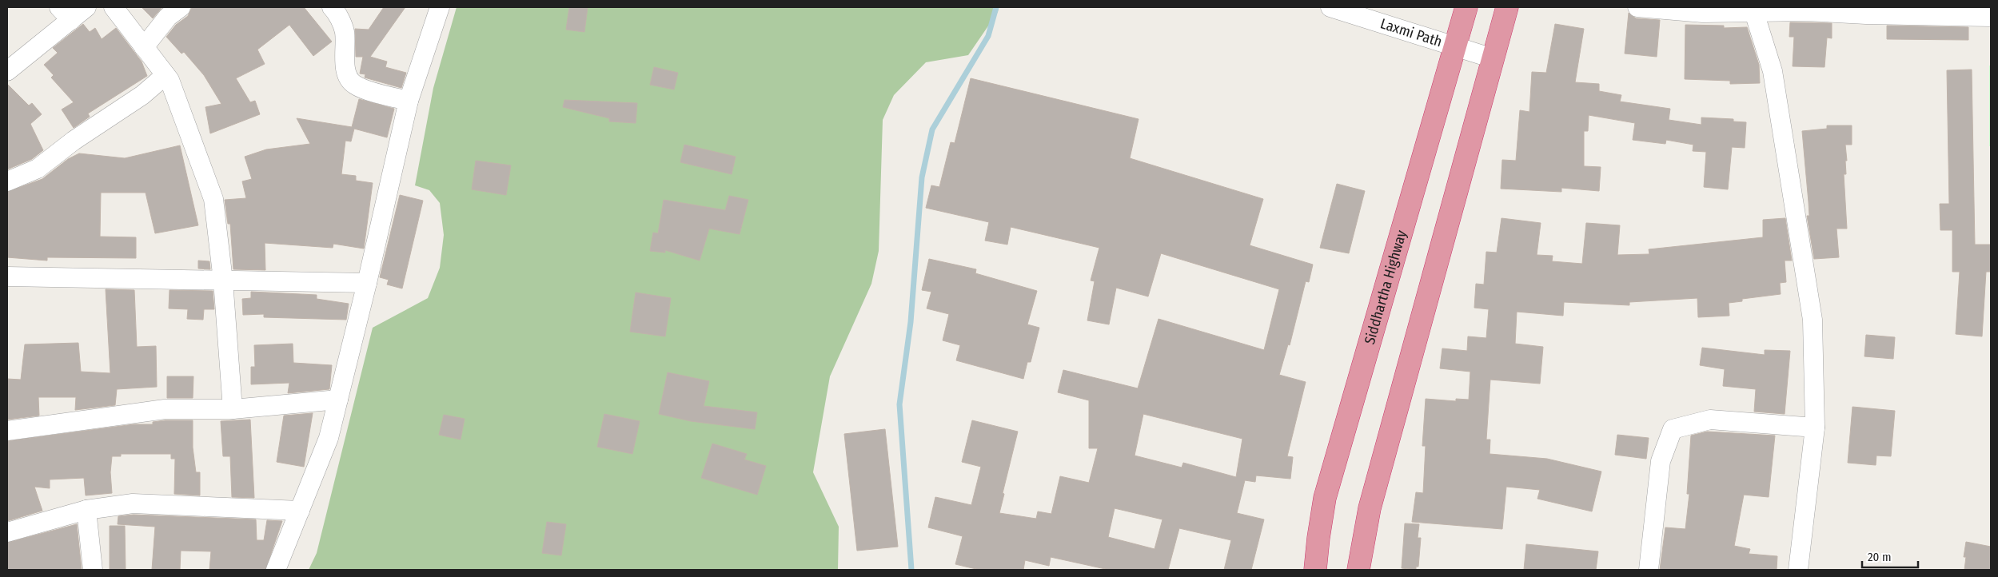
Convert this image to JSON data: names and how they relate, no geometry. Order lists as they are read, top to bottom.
{
  "streets": {
    "highway": ["Siddhartha Highway"],
    "street": ["Laxmi Path"]
  },
  "crossings": [
    ["Laxmi Path", "Siddhartha Highway"]
  ],
  "scale_bar": "20 m"
}
